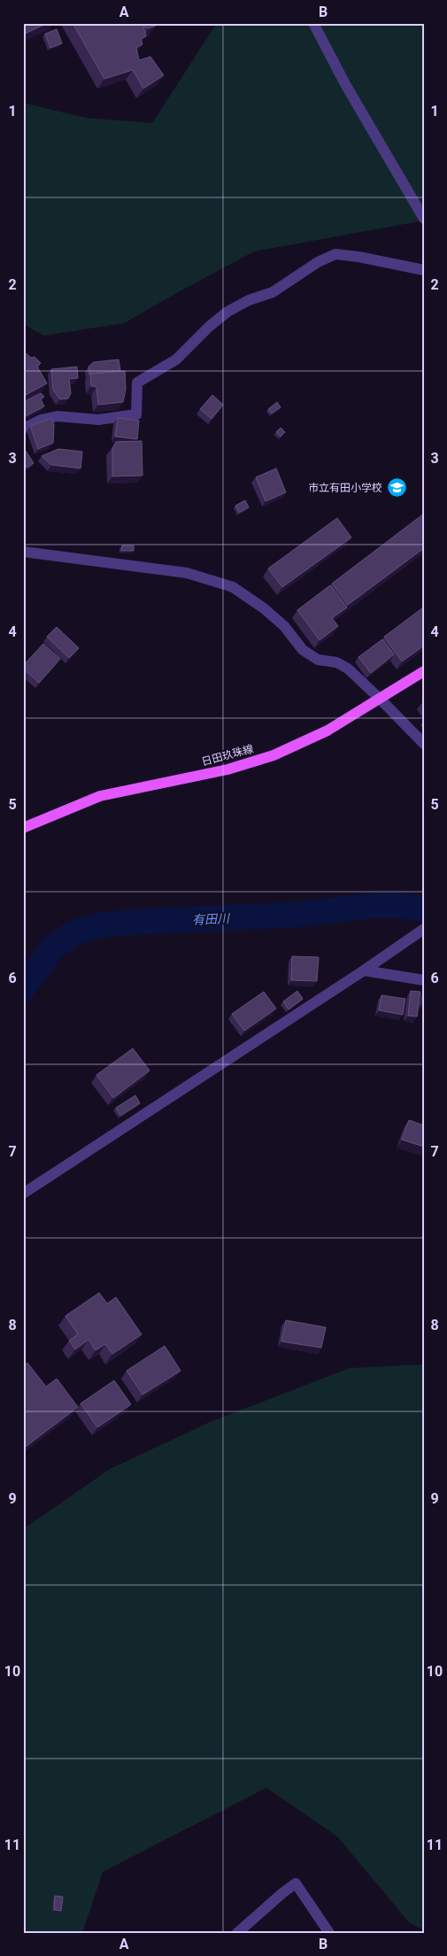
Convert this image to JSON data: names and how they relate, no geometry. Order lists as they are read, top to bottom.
{
  "streets": {
    "main road": ["日田玖珠線"]
  },
  "water": ["有田川"],
  "places": {
    "school or university": ["市立有田小学校"]
  },
  "grid": {
    "columns": ["A", "B"],
    "rows": [
      "1",
      "2",
      "3",
      "4",
      "5",
      "6",
      "7",
      "8",
      "9",
      "10",
      "11"
    ]
  }
}
